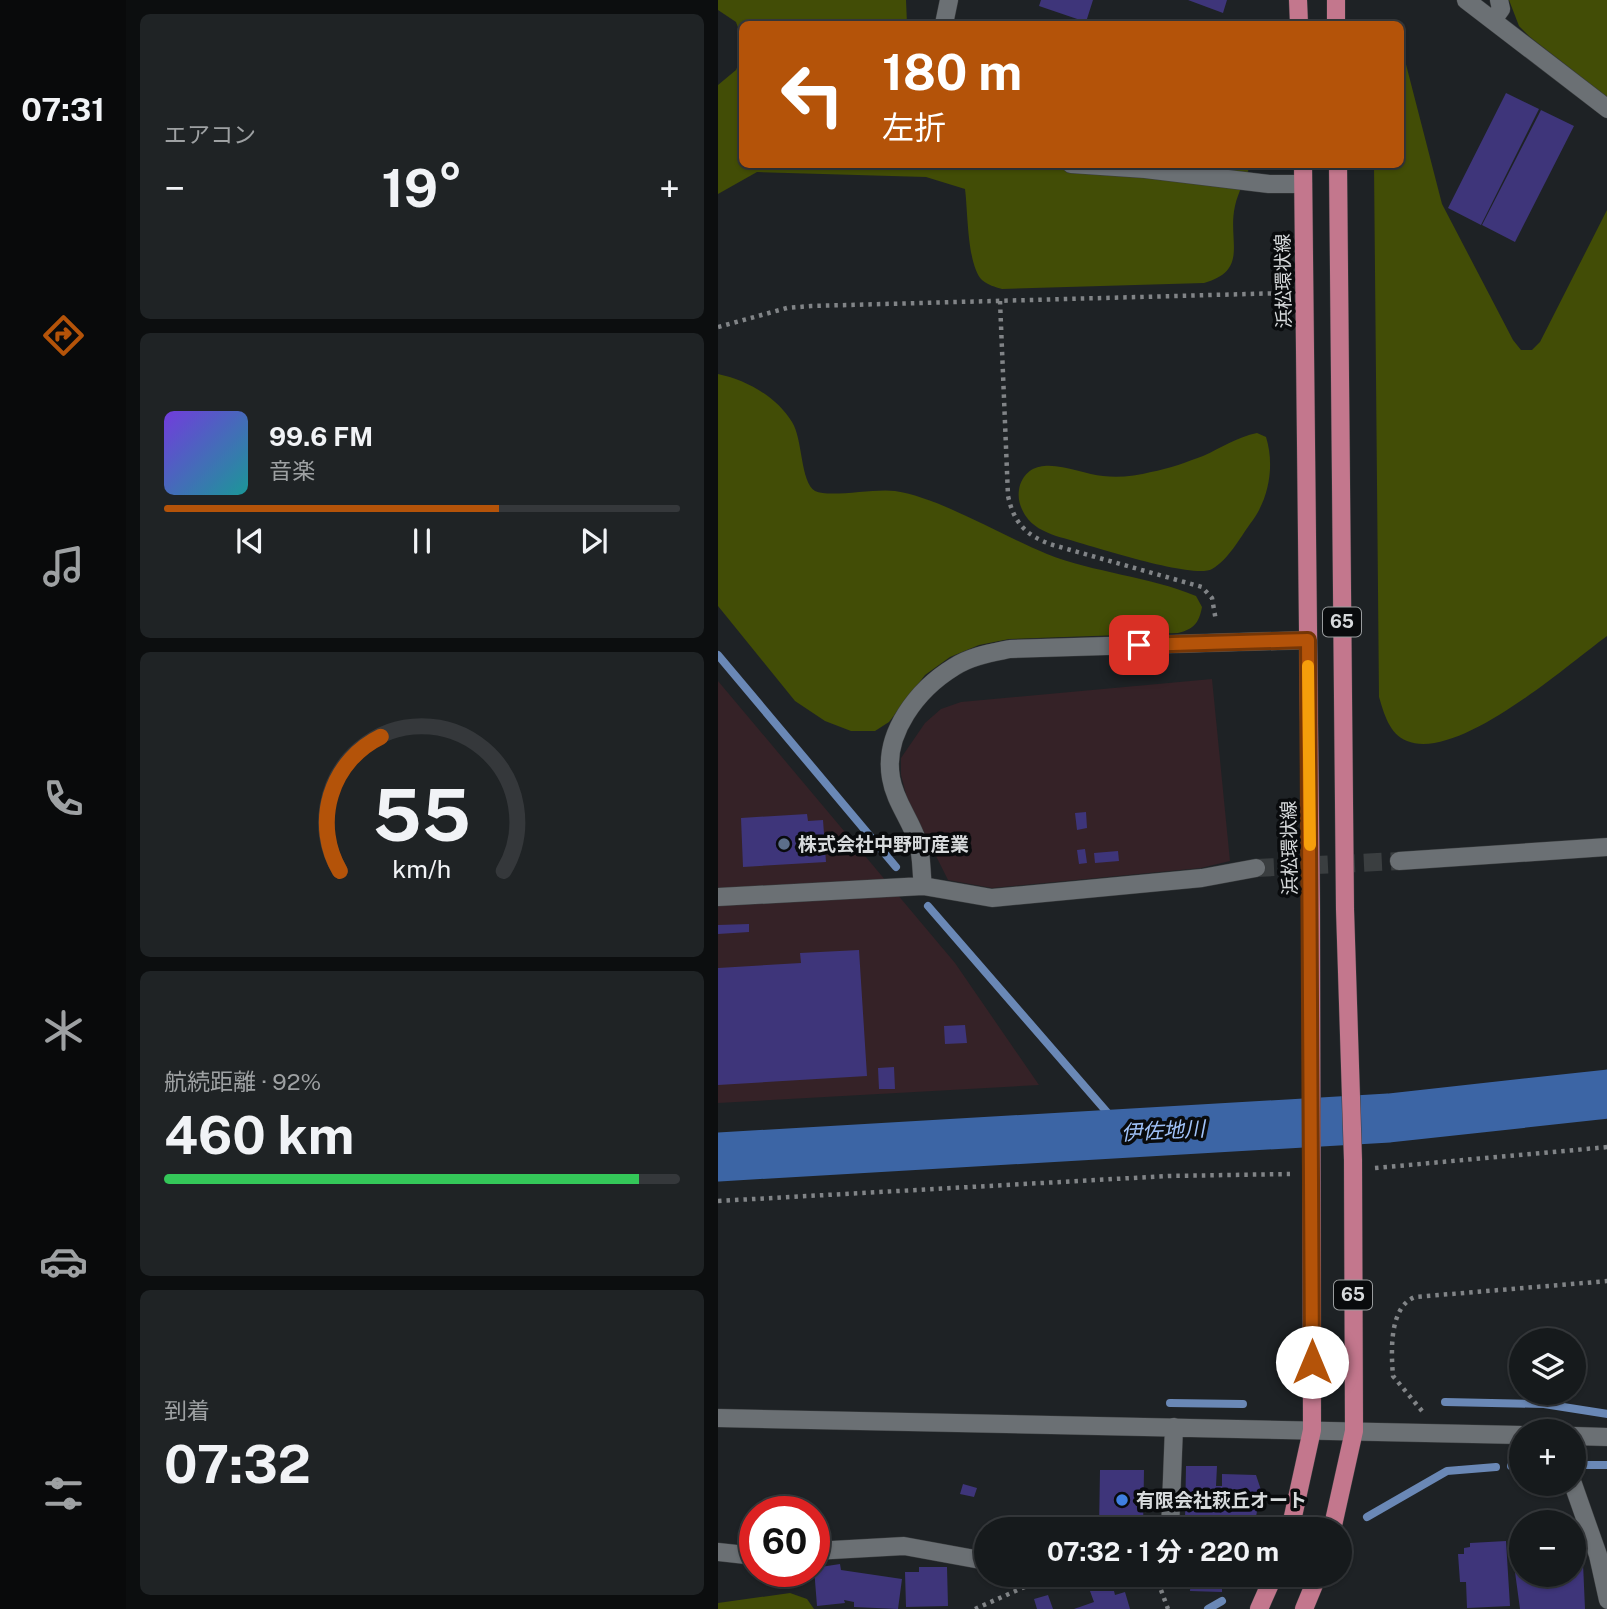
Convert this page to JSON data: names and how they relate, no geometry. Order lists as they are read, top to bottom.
{
  "streets": {
    "main road": ["浜松環状線", "65"]
  },
  "water": ["伊佐地川"],
  "places": ["株式会社中野町産業", "有限会社萩丘オート"],
  "page": {
    "tabs": "07:31",
    "tile": [
      "エアコン",
      ["航続距離 · 92%", "460 km"],
      ["到着", "07:32"]
    ],
    "turn": ["180 m", "左折"],
    "heat": ["−", "19°", "+"],
    "song": ["99.6 FM", "音楽"],
    "map_buttons": ["+", "−"],
    "limit": "60",
    "trip": "07:32 · 1 分 · 220 m",
    "gauge": ["55", "km/h"]
  }
}
